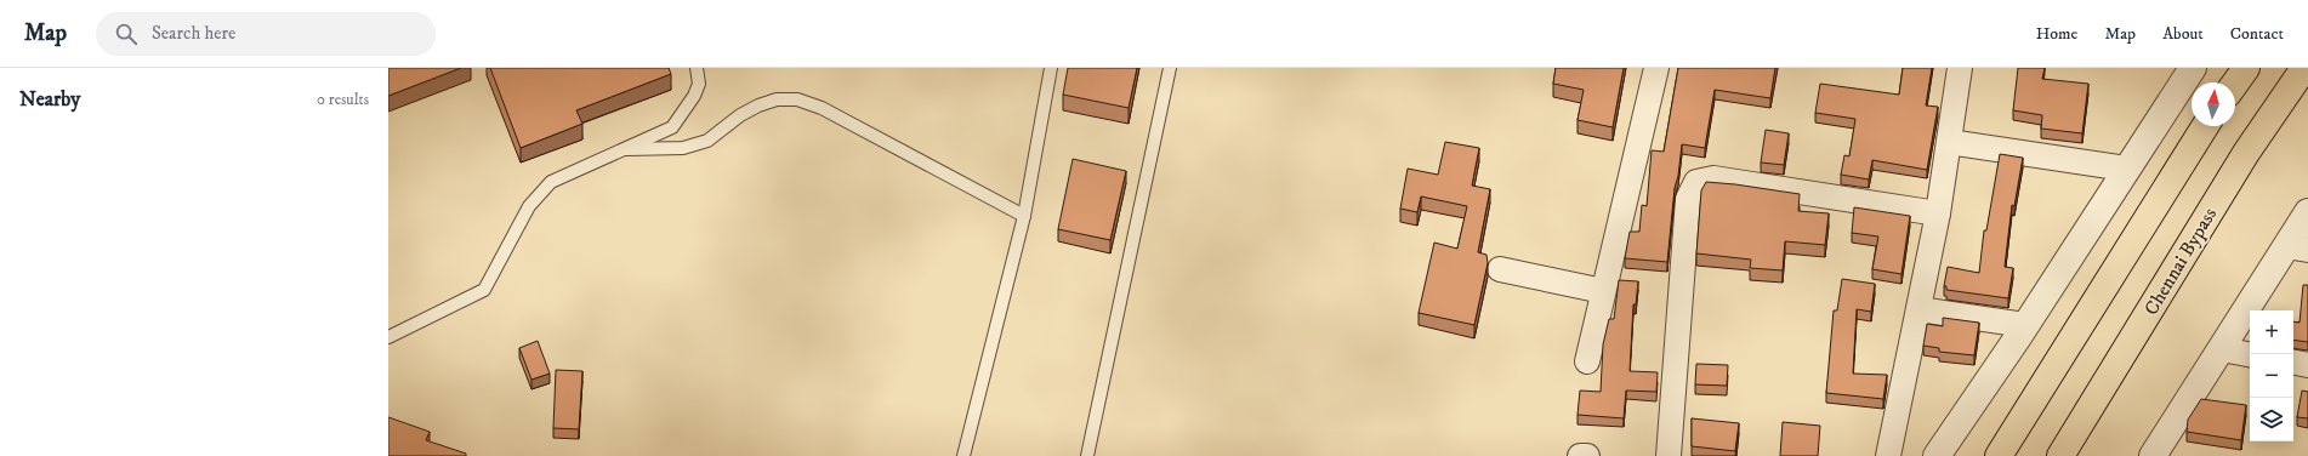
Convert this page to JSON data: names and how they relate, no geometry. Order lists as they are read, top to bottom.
{
  "streets": {
    "highway": ["Chennai Bypass"]
  },
  "north": "top",
  "page": {
    "header": "Map",
    "search": "Search here",
    "nav": [
      "Home",
      "Map",
      "About",
      "Contact"
    ],
    "heading": ["Nearby", "0 results"],
    "map_buttons": ["+", "−"]
  }
}
